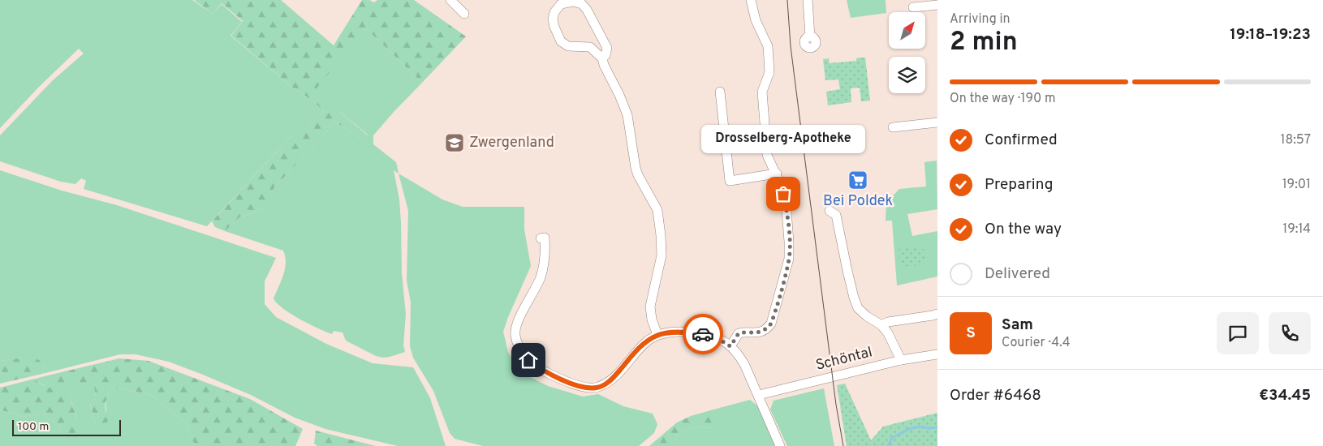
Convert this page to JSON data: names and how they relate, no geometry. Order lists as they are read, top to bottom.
{
  "streets": {
    "street": ["Schöntal"]
  },
  "places": {
    "school or university": ["Zwergenland"],
    "supermarket": ["Bei Poldek"],
    "other": ["Drosselberg-Apotheke"]
  },
  "scale_bar": "100 m",
  "north": "top right",
  "page": {
    "heading": ["2 min", "Arriving in", "19:18–19:23"],
    "panel": [
      "Sam",
      "Courier · 4.4",
      "Order #6468",
      "€34.45"
    ],
    "bar": "On the way · 190 m",
    "list": [
      ["Confirmed", "18:57"],
      ["Preparing", "19:01"],
      ["On the way", "19:14"],
      "Delivered"
    ],
    "bubble": "Drosselberg-Apotheke",
    "round": "S",
    "scale": "100 m"
  }
}
